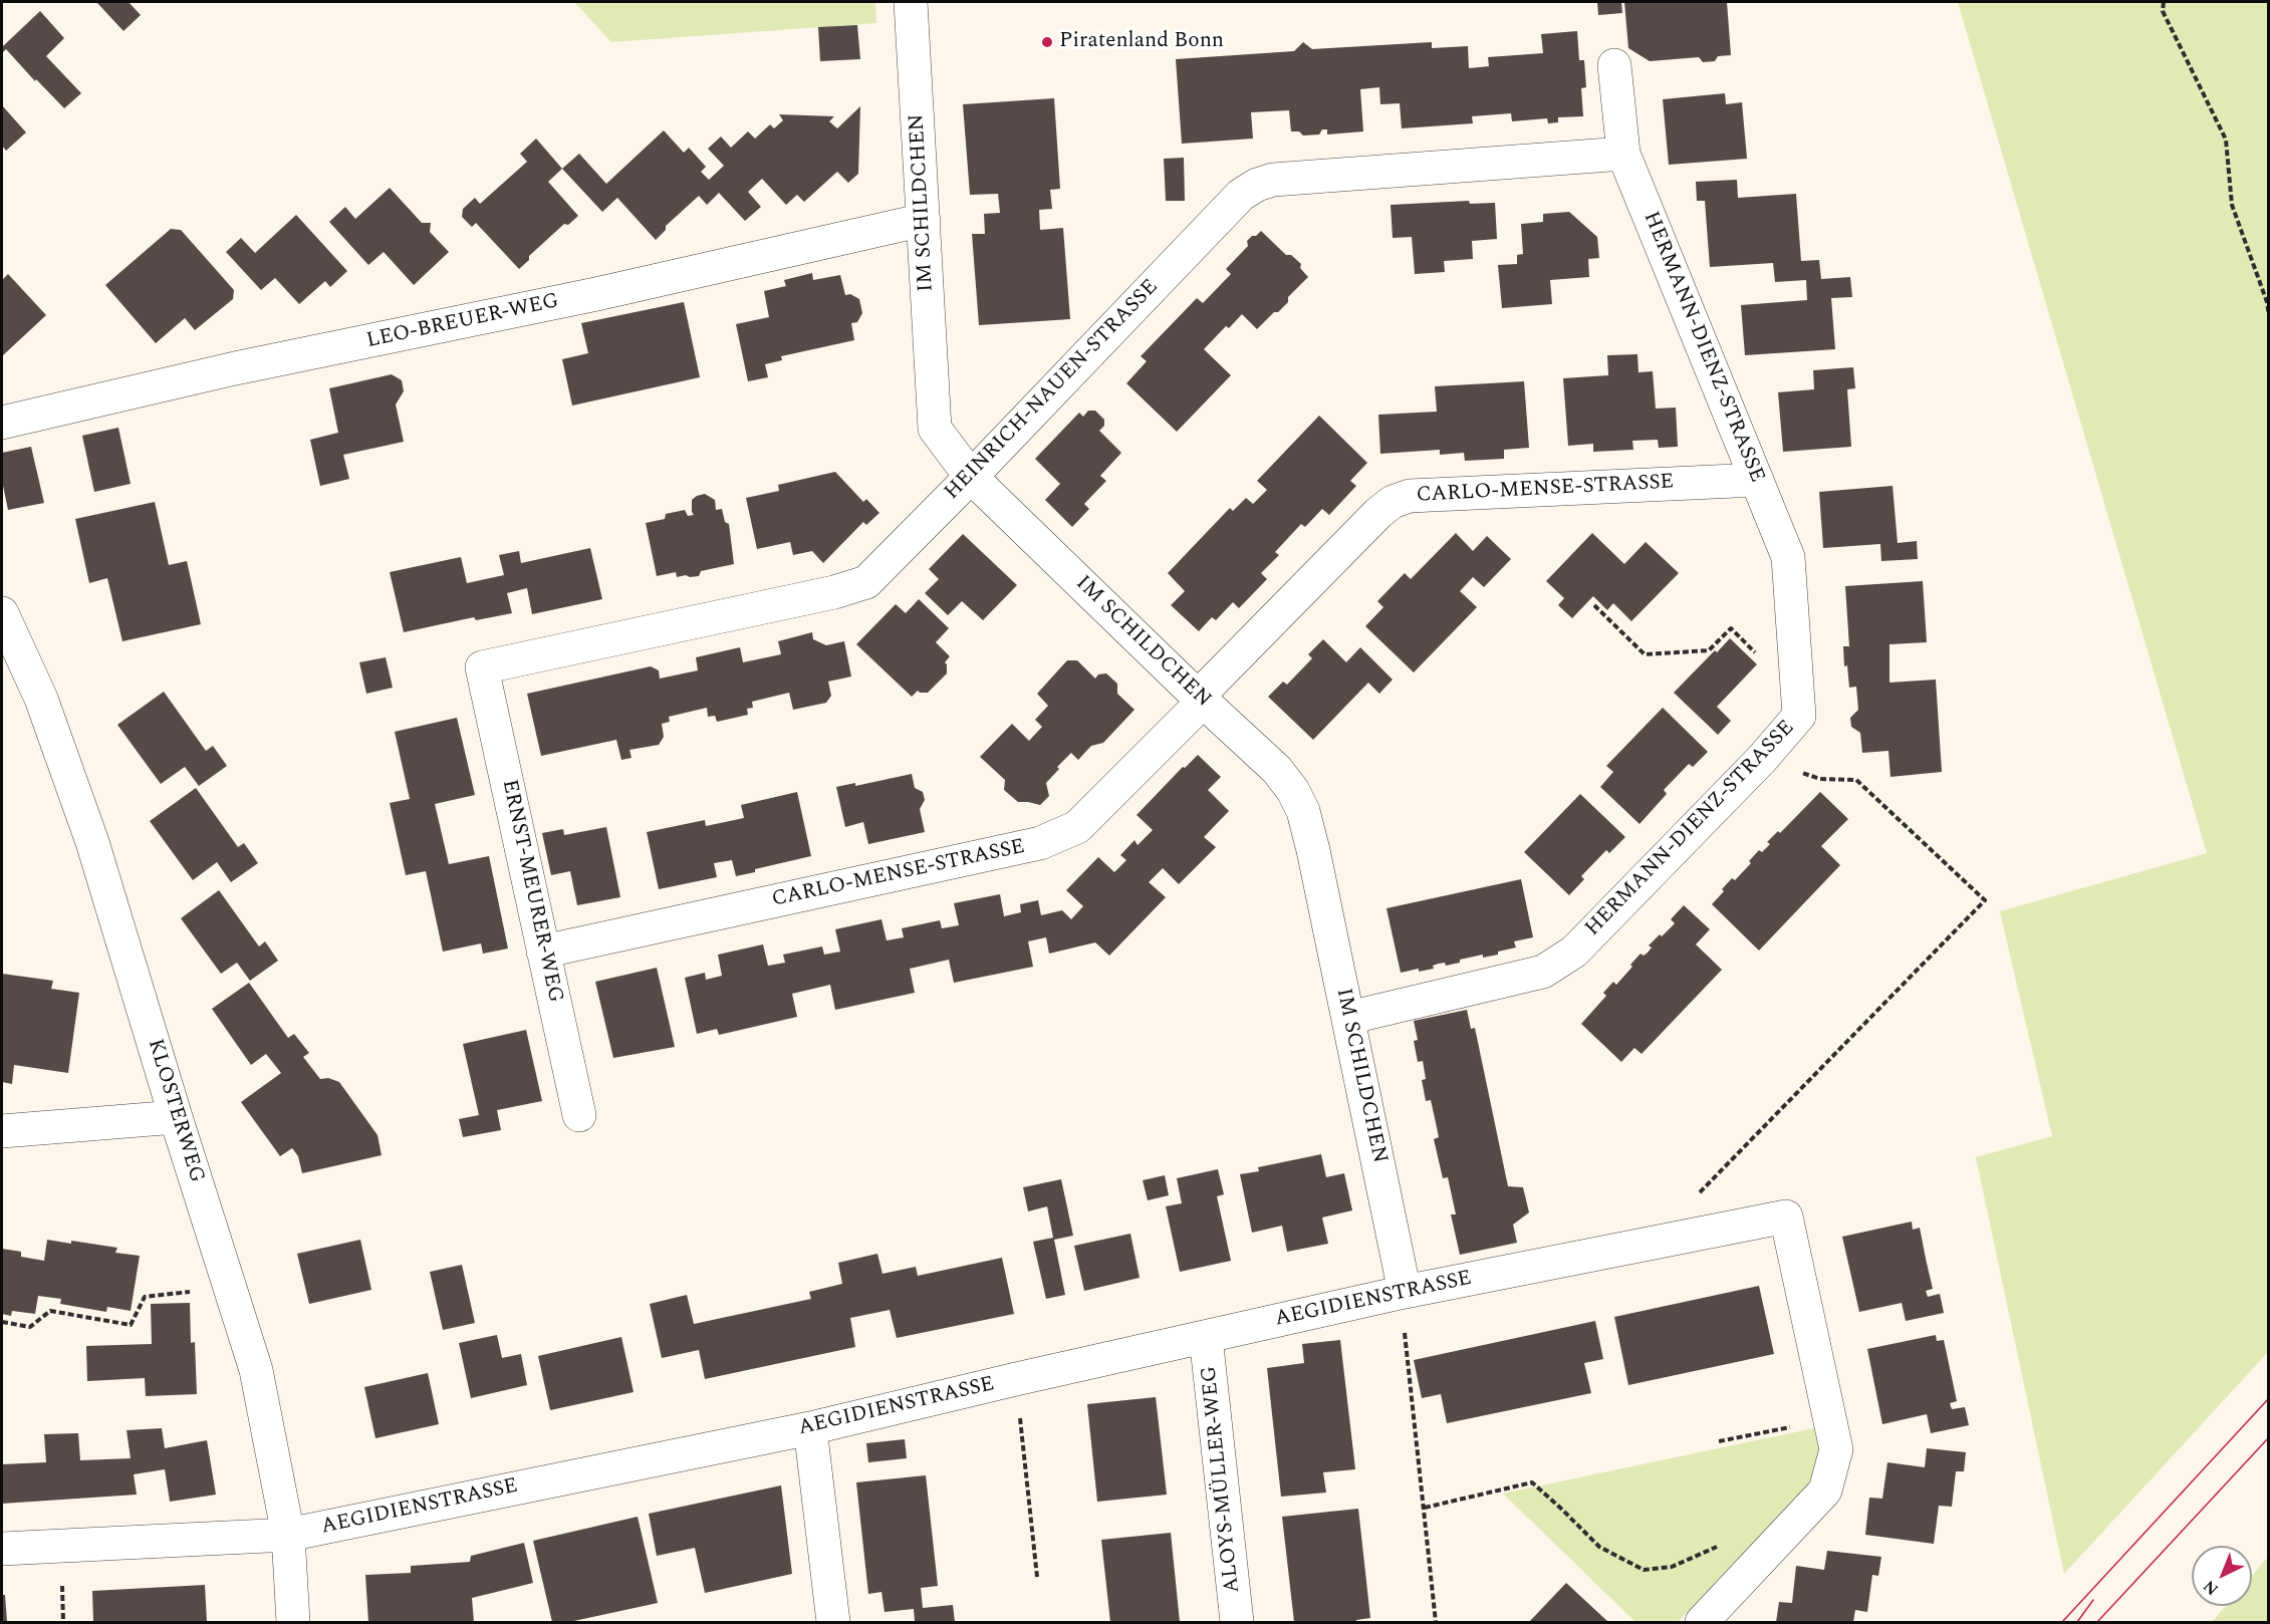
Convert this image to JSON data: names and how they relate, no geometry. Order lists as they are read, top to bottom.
{
  "streets": {
    "street": [
      "IM SCHILDCHEN",
      "LEO-BREUER-WEG",
      "HERMANN-DIENZ-STRASSE",
      "HEINRICH-NAUEN-STRASSE",
      "CARLO-MENSE-STRASSE",
      "ERNST-MEURER-WEG",
      "KLOSTERWEG",
      "AEGIDIENSTRASSE",
      "ALOYS-MÜLLER-WEG"
    ]
  },
  "crossings": [
    ["IM SCHILDCHEN", "LEO-BREUER-WEG"],
    ["IM SCHILDCHEN", "HERMANN-DIENZ-STRASSE"],
    ["IM SCHILDCHEN", "HEINRICH-NAUEN-STRASSE"],
    ["IM SCHILDCHEN", "CARLO-MENSE-STRASSE"],
    ["IM SCHILDCHEN", "AEGIDIENSTRASSE"],
    ["HERMANN-DIENZ-STRASSE", "HEINRICH-NAUEN-STRASSE"],
    ["HERMANN-DIENZ-STRASSE", "CARLO-MENSE-STRASSE"],
    ["HEINRICH-NAUEN-STRASSE", "ERNST-MEURER-WEG"],
    ["CARLO-MENSE-STRASSE", "ERNST-MEURER-WEG"],
    ["KLOSTERWEG", "AEGIDIENSTRASSE"],
    ["AEGIDIENSTRASSE", "ALOYS-MÜLLER-WEG"]
  ],
  "places": ["Piratenland Bonn"],
  "north": "bottom left"
}
